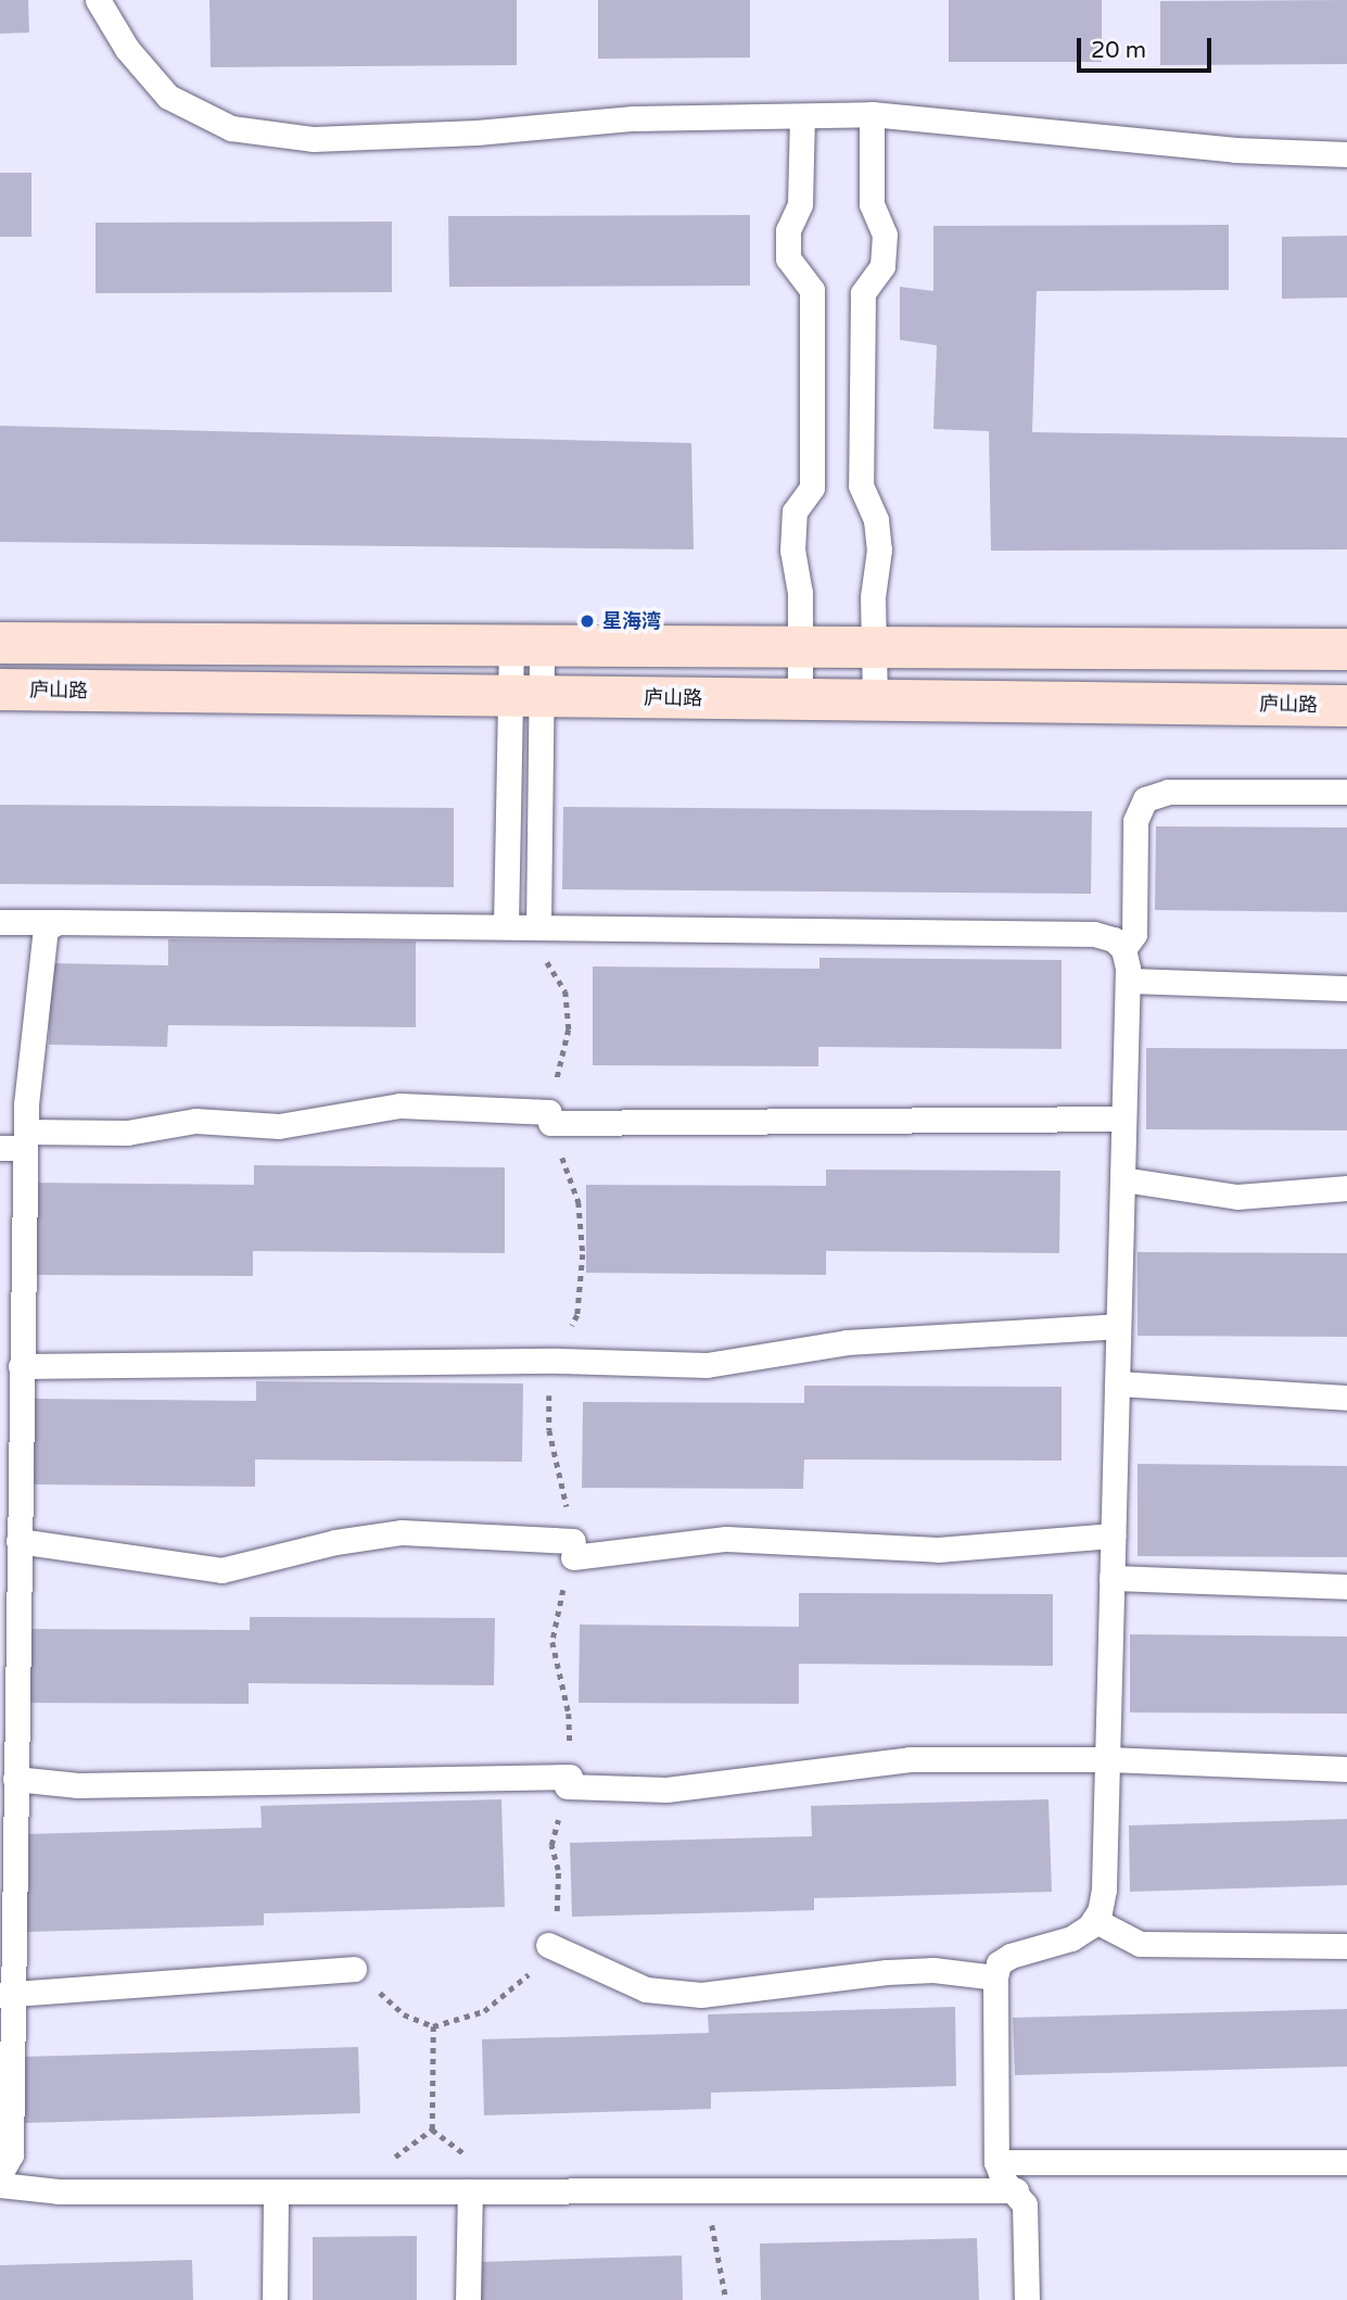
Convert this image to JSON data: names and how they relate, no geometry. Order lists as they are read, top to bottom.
{
  "streets": {
    "street": ["庐山路"]
  },
  "places": ["星海湾"],
  "scale_bar": "20 m"
}
